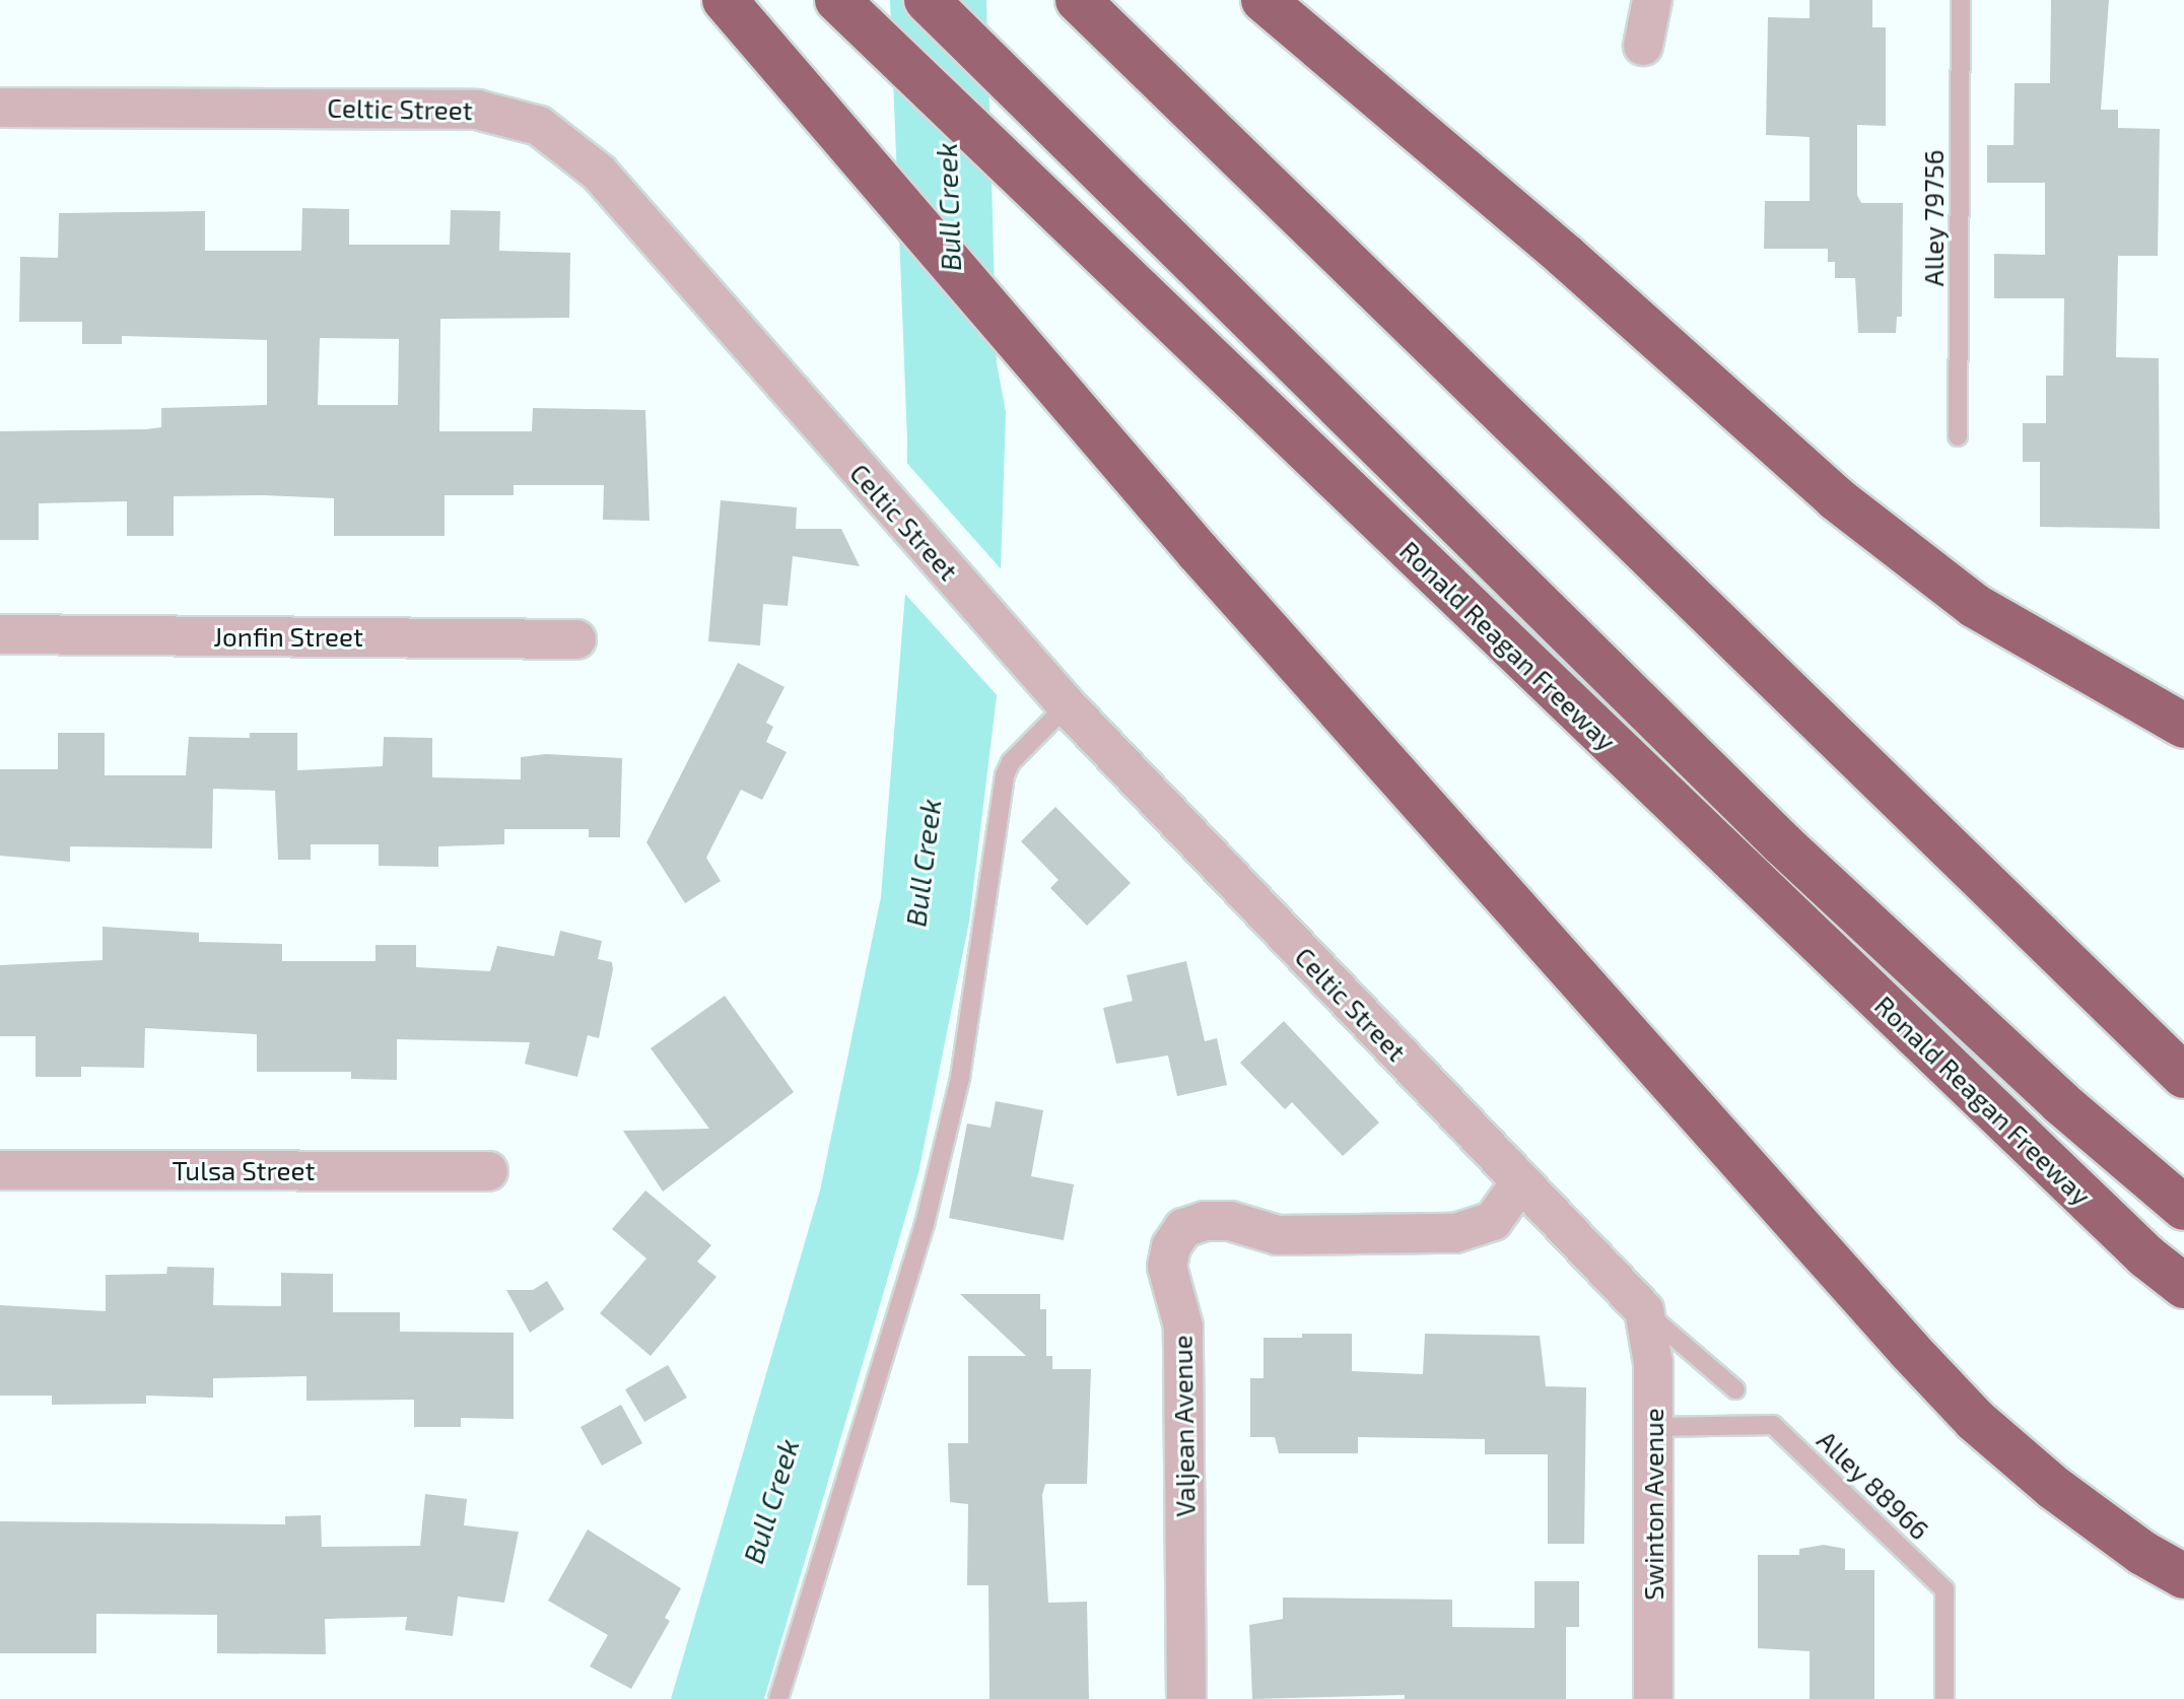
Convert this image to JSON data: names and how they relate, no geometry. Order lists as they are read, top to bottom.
{
  "streets": {
    "highway": ["Ronald Reagan Freeway"],
    "street": [
      "Celtic Street",
      "Jonfin Street",
      "Tulsa Street",
      "Valjean Avenue",
      "Swinton Avenue"
    ],
    "lane": ["Alley 79756", "Alley 88966"]
  },
  "crossings": [
    ["Celtic Street", "Valjean Avenue"],
    ["Celtic Street", "Swinton Avenue"],
    ["Alley 88966", "Swinton Avenue"]
  ],
  "water": ["Bull Creek"]
}
